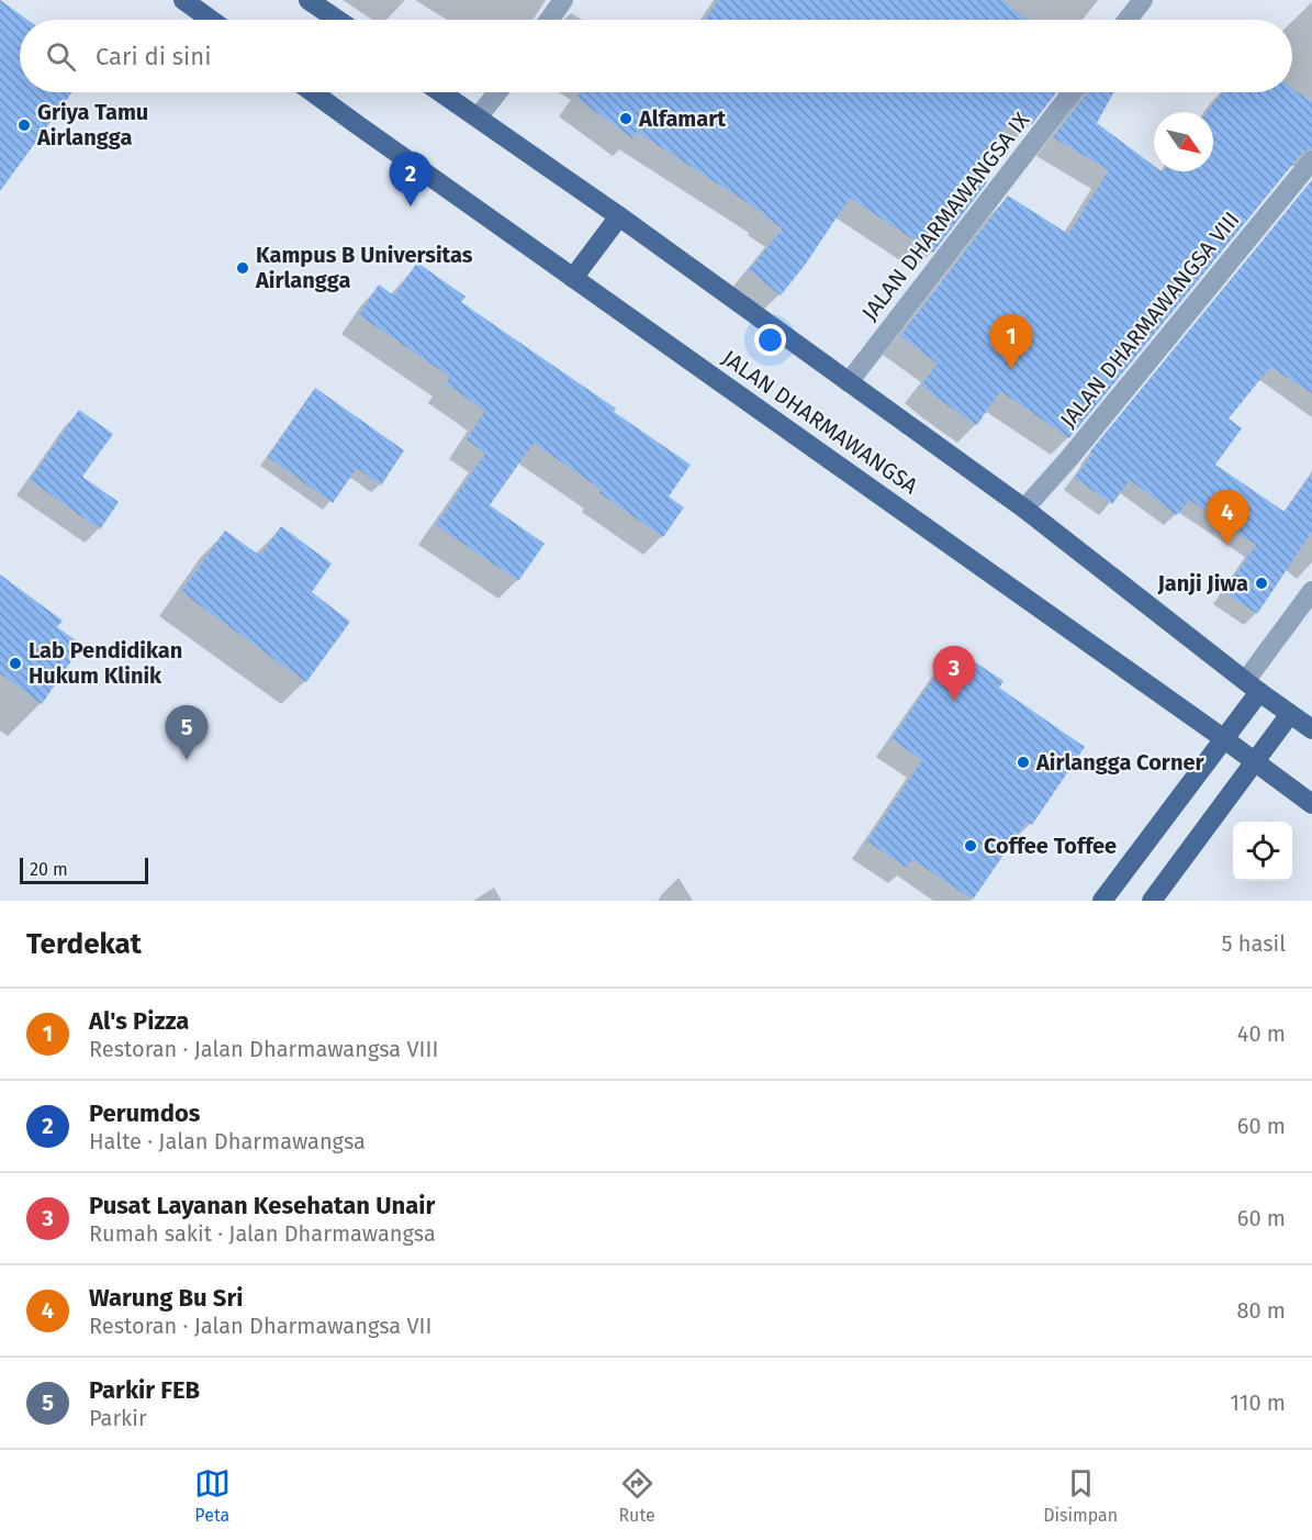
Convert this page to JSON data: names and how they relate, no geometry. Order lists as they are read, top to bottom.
{
  "streets": {
    "main road": ["JALAN DHARMAWANGSA"],
    "street": ["JALAN DHARMAWANGSA IX", "JALAN DHARMAWANGSA VIII"]
  },
  "places": [
    "Alfamart",
    "Griya Tamu Airlangga",
    "Kampus B Universitas Airlangga",
    "Janji Jiwa",
    "Lab Pendidikan Hukum Klinik",
    "Airlangga Corner",
    "Coffee Toffee"
  ],
  "scale_bar": "20 m",
  "north": "bottom right",
  "page": {
    "search": "Cari di sini",
    "pins": [
      "2",
      "1",
      "4",
      "3",
      "5"
    ],
    "scale": "20 m",
    "heading": ["Terdekat", "5 hasil"],
    "list": [
      {
        "mark": "1",
        "name": "Al's Pizza",
        "note": "Restoran · Jalan Dharmawangsa VIII",
        "value": "40 m"
      },
      {
        "mark": "2",
        "name": "Perumdos",
        "note": "Halte · Jalan Dharmawangsa",
        "value": "60 m"
      },
      {
        "mark": "3",
        "name": "Pusat Layanan Kesehatan Unair",
        "note": "Rumah sakit · Jalan Dharmawangsa",
        "value": "60 m"
      },
      {
        "mark": "4",
        "name": "Warung Bu Sri",
        "note": "Restoran · Jalan Dharmawangsa VII",
        "value": "80 m"
      },
      {
        "mark": "5",
        "name": "Parkir FEB",
        "note": "Parkir",
        "value": "110 m"
      }
    ],
    "nav": ["Peta", "Rute", "Disimpan"]
  }
}
